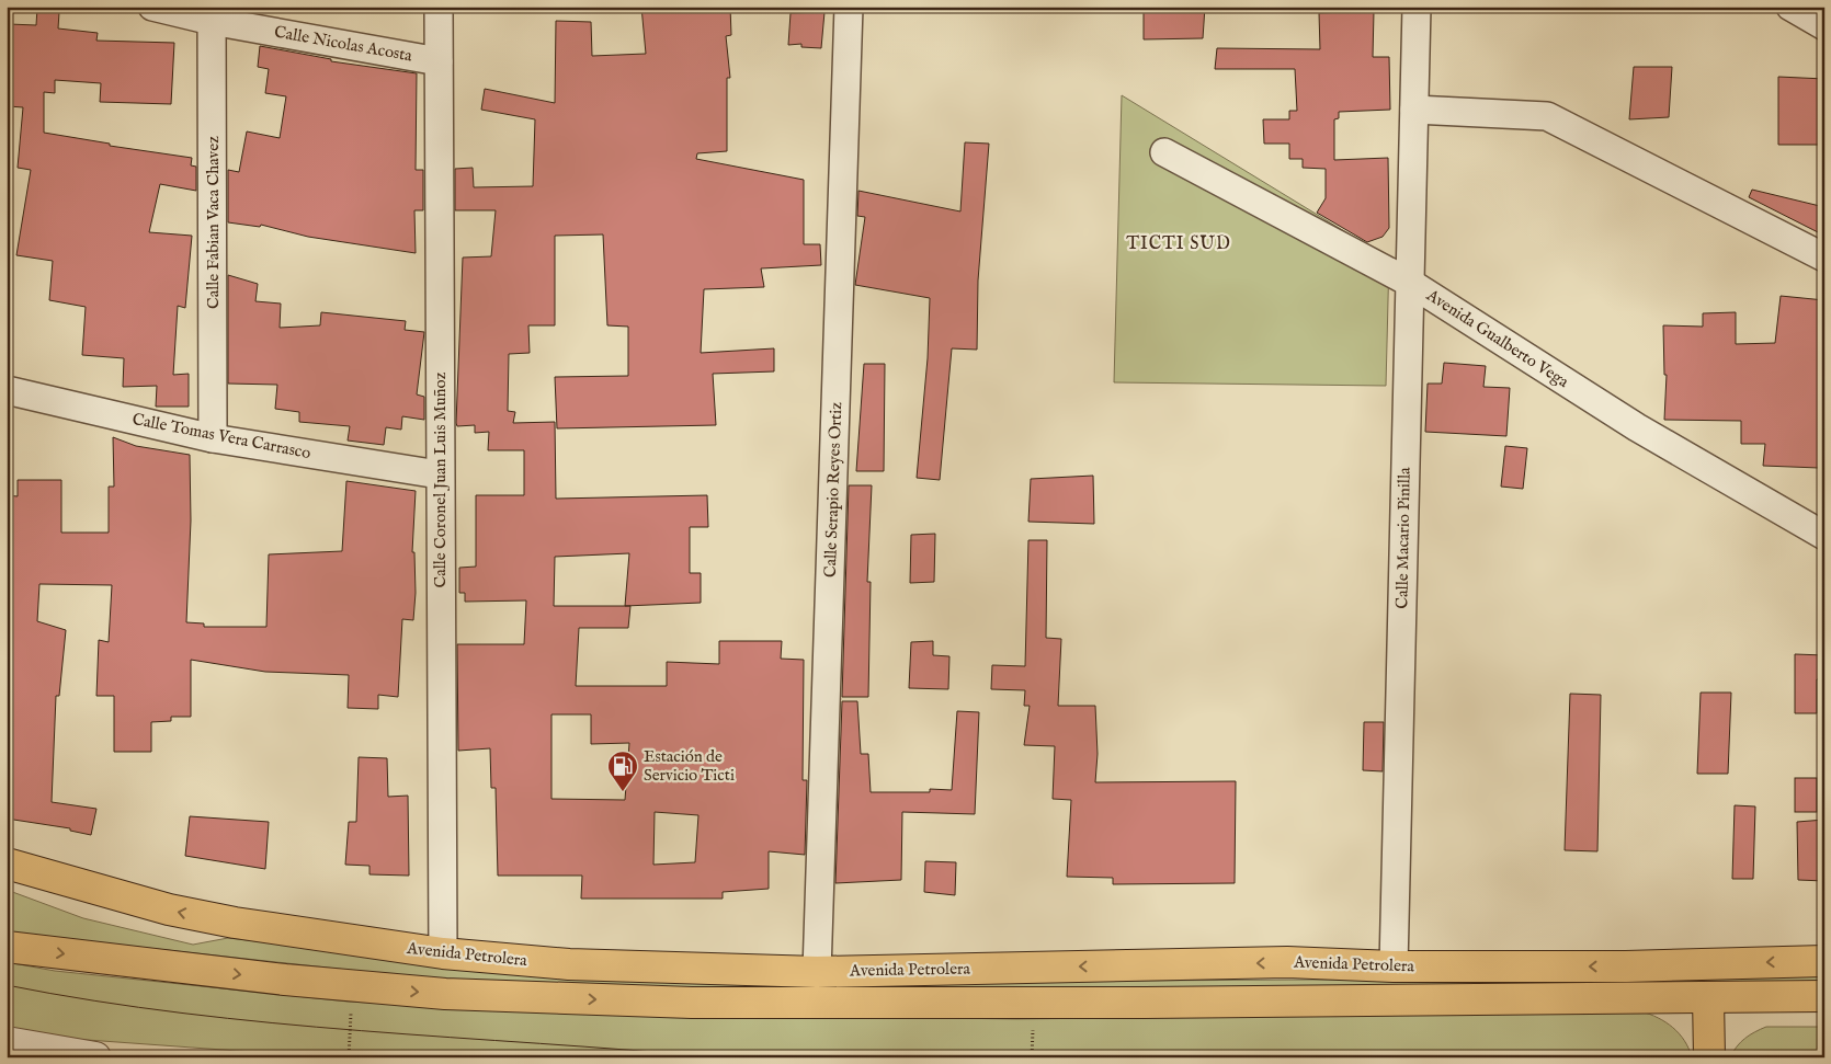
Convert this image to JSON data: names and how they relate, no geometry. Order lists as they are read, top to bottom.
{
  "streets": {
    "highway": ["Avenida Petrolera"],
    "street": [
      "Calle Nicolas Acosta",
      "Calle Fabian Vaca Chavez",
      "Avenida Gualberto Vega",
      "Calle Tomas Vera Carrasco",
      "Calle Coronel Juan Luis Muñoz",
      "Calle Serapio Reyes Ortiz",
      "Calle Macario Pinilla"
    ]
  },
  "crossings": [
    ["Calle Nicolas Acosta", "Calle Fabian Vaca Chavez"],
    ["Calle Nicolas Acosta", "Calle Coronel Juan Luis Muñoz"],
    ["Calle Fabian Vaca Chavez", "Calle Tomas Vera Carrasco"],
    ["Avenida Gualberto Vega", "Calle Macario Pinilla"],
    ["Calle Tomas Vera Carrasco", "Calle Coronel Juan Luis Muñoz"],
    ["Calle Coronel Juan Luis Muñoz", "Avenida Petrolera"],
    ["Calle Serapio Reyes Ortiz", "Avenida Petrolera"],
    ["Calle Macario Pinilla", "Avenida Petrolera"]
  ],
  "districts": ["TICTI SUD"],
  "places": {
    "fuel station": ["Estación de Servicio Ticti"]
  }
}
